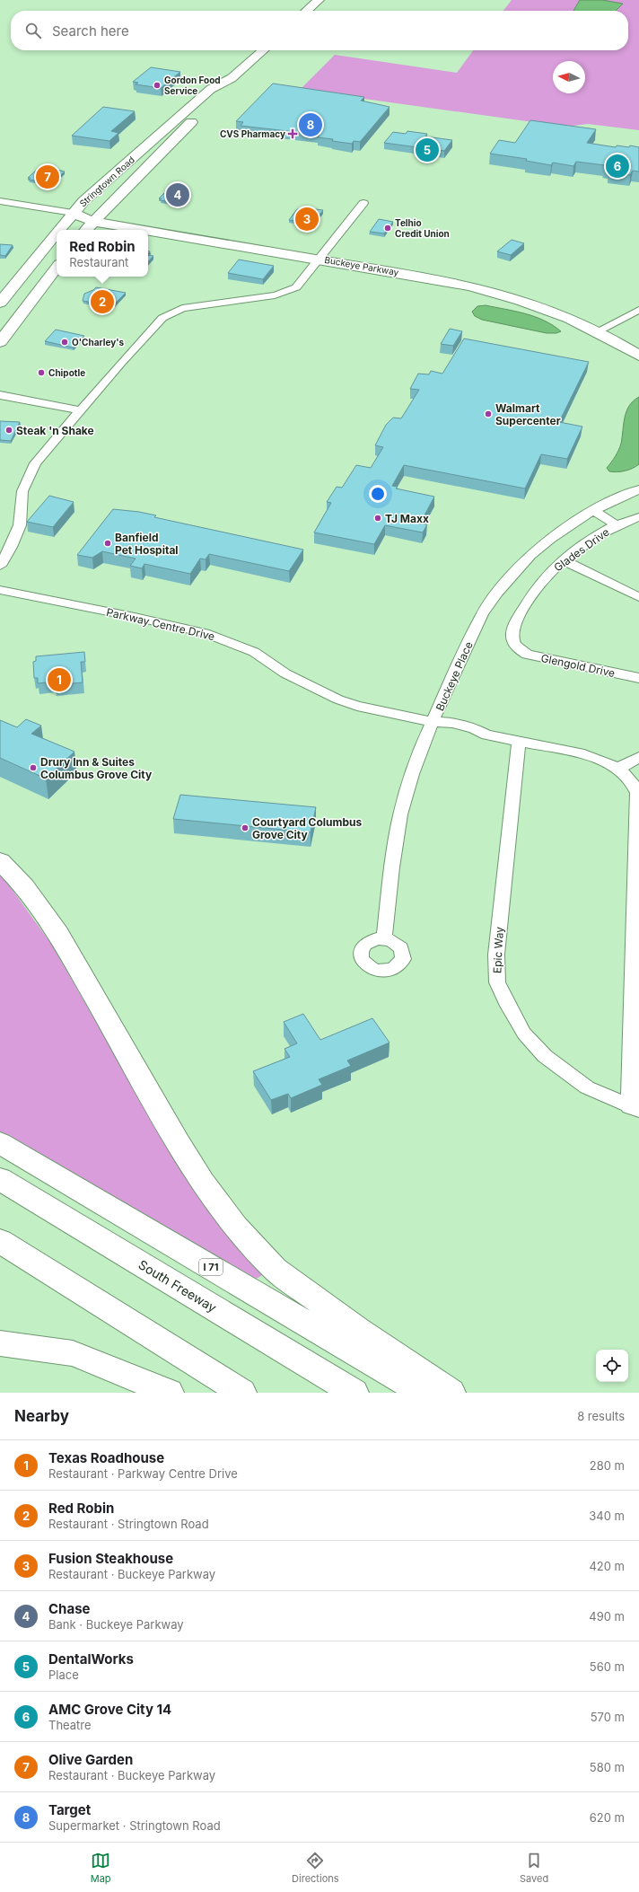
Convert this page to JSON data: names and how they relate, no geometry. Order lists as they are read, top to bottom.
{
  "streets": {
    "highway": ["I 71", "South Freeway"],
    "main road": ["Stringtown Road", "Buckeye Parkway"],
    "street": [
      "Glades Drive",
      "Parkway Centre Drive",
      "Glengold Drive",
      "Buckeye Place",
      "Epic Way"
    ]
  },
  "crossings": [
    ["Stringtown Road", "Buckeye Parkway"],
    ["Glades Drive", "Glengold Drive"],
    ["Glades Drive", "Buckeye Place"],
    ["Parkway Centre Drive", "Buckeye Place"],
    ["Parkway Centre Drive", "Epic Way"]
  ],
  "places": {
    "other": [
      "Gordon Food Service",
      "Telhio Credit Union",
      "O'Charley's",
      "Chipotle",
      "Walmart Supercenter",
      "Steak 'n Shake",
      "TJ Maxx",
      "Banfield Pet Hospital",
      "Drury Inn & Suites Columbus Grove City",
      "Courtyard Columbus Grove City"
    ],
    "health": ["CVS Pharmacy"]
  },
  "north": "left",
  "page": {
    "search": "Search here",
    "pins": [
      "8",
      "5",
      "6",
      "7",
      "4",
      "3",
      "2",
      "1"
    ],
    "popup": ["Red Robin", "Restaurant"],
    "heading": ["Nearby", "8 results"],
    "list": [
      {
        "mark": "1",
        "name": "Texas Roadhouse",
        "note": "Restaurant · Parkway Centre Drive",
        "value": "280 m"
      },
      {
        "mark": "2",
        "name": "Red Robin",
        "note": "Restaurant · Stringtown Road",
        "value": "340 m"
      },
      {
        "mark": "3",
        "name": "Fusion Steakhouse",
        "note": "Restaurant · Buckeye Parkway",
        "value": "420 m"
      },
      {
        "mark": "4",
        "name": "Chase",
        "note": "Bank · Buckeye Parkway",
        "value": "490 m"
      },
      {
        "mark": "5",
        "name": "DentalWorks",
        "note": "Place",
        "value": "560 m"
      },
      {
        "mark": "6",
        "name": "AMC Grove City 14",
        "note": "Theatre",
        "value": "570 m"
      },
      {
        "mark": "7",
        "name": "Olive Garden",
        "note": "Restaurant · Buckeye Parkway",
        "value": "580 m"
      },
      {
        "mark": "8",
        "name": "Target",
        "note": "Supermarket · Stringtown Road",
        "value": "620 m"
      }
    ],
    "nav": ["Map", "Directions", "Saved"]
  }
}
